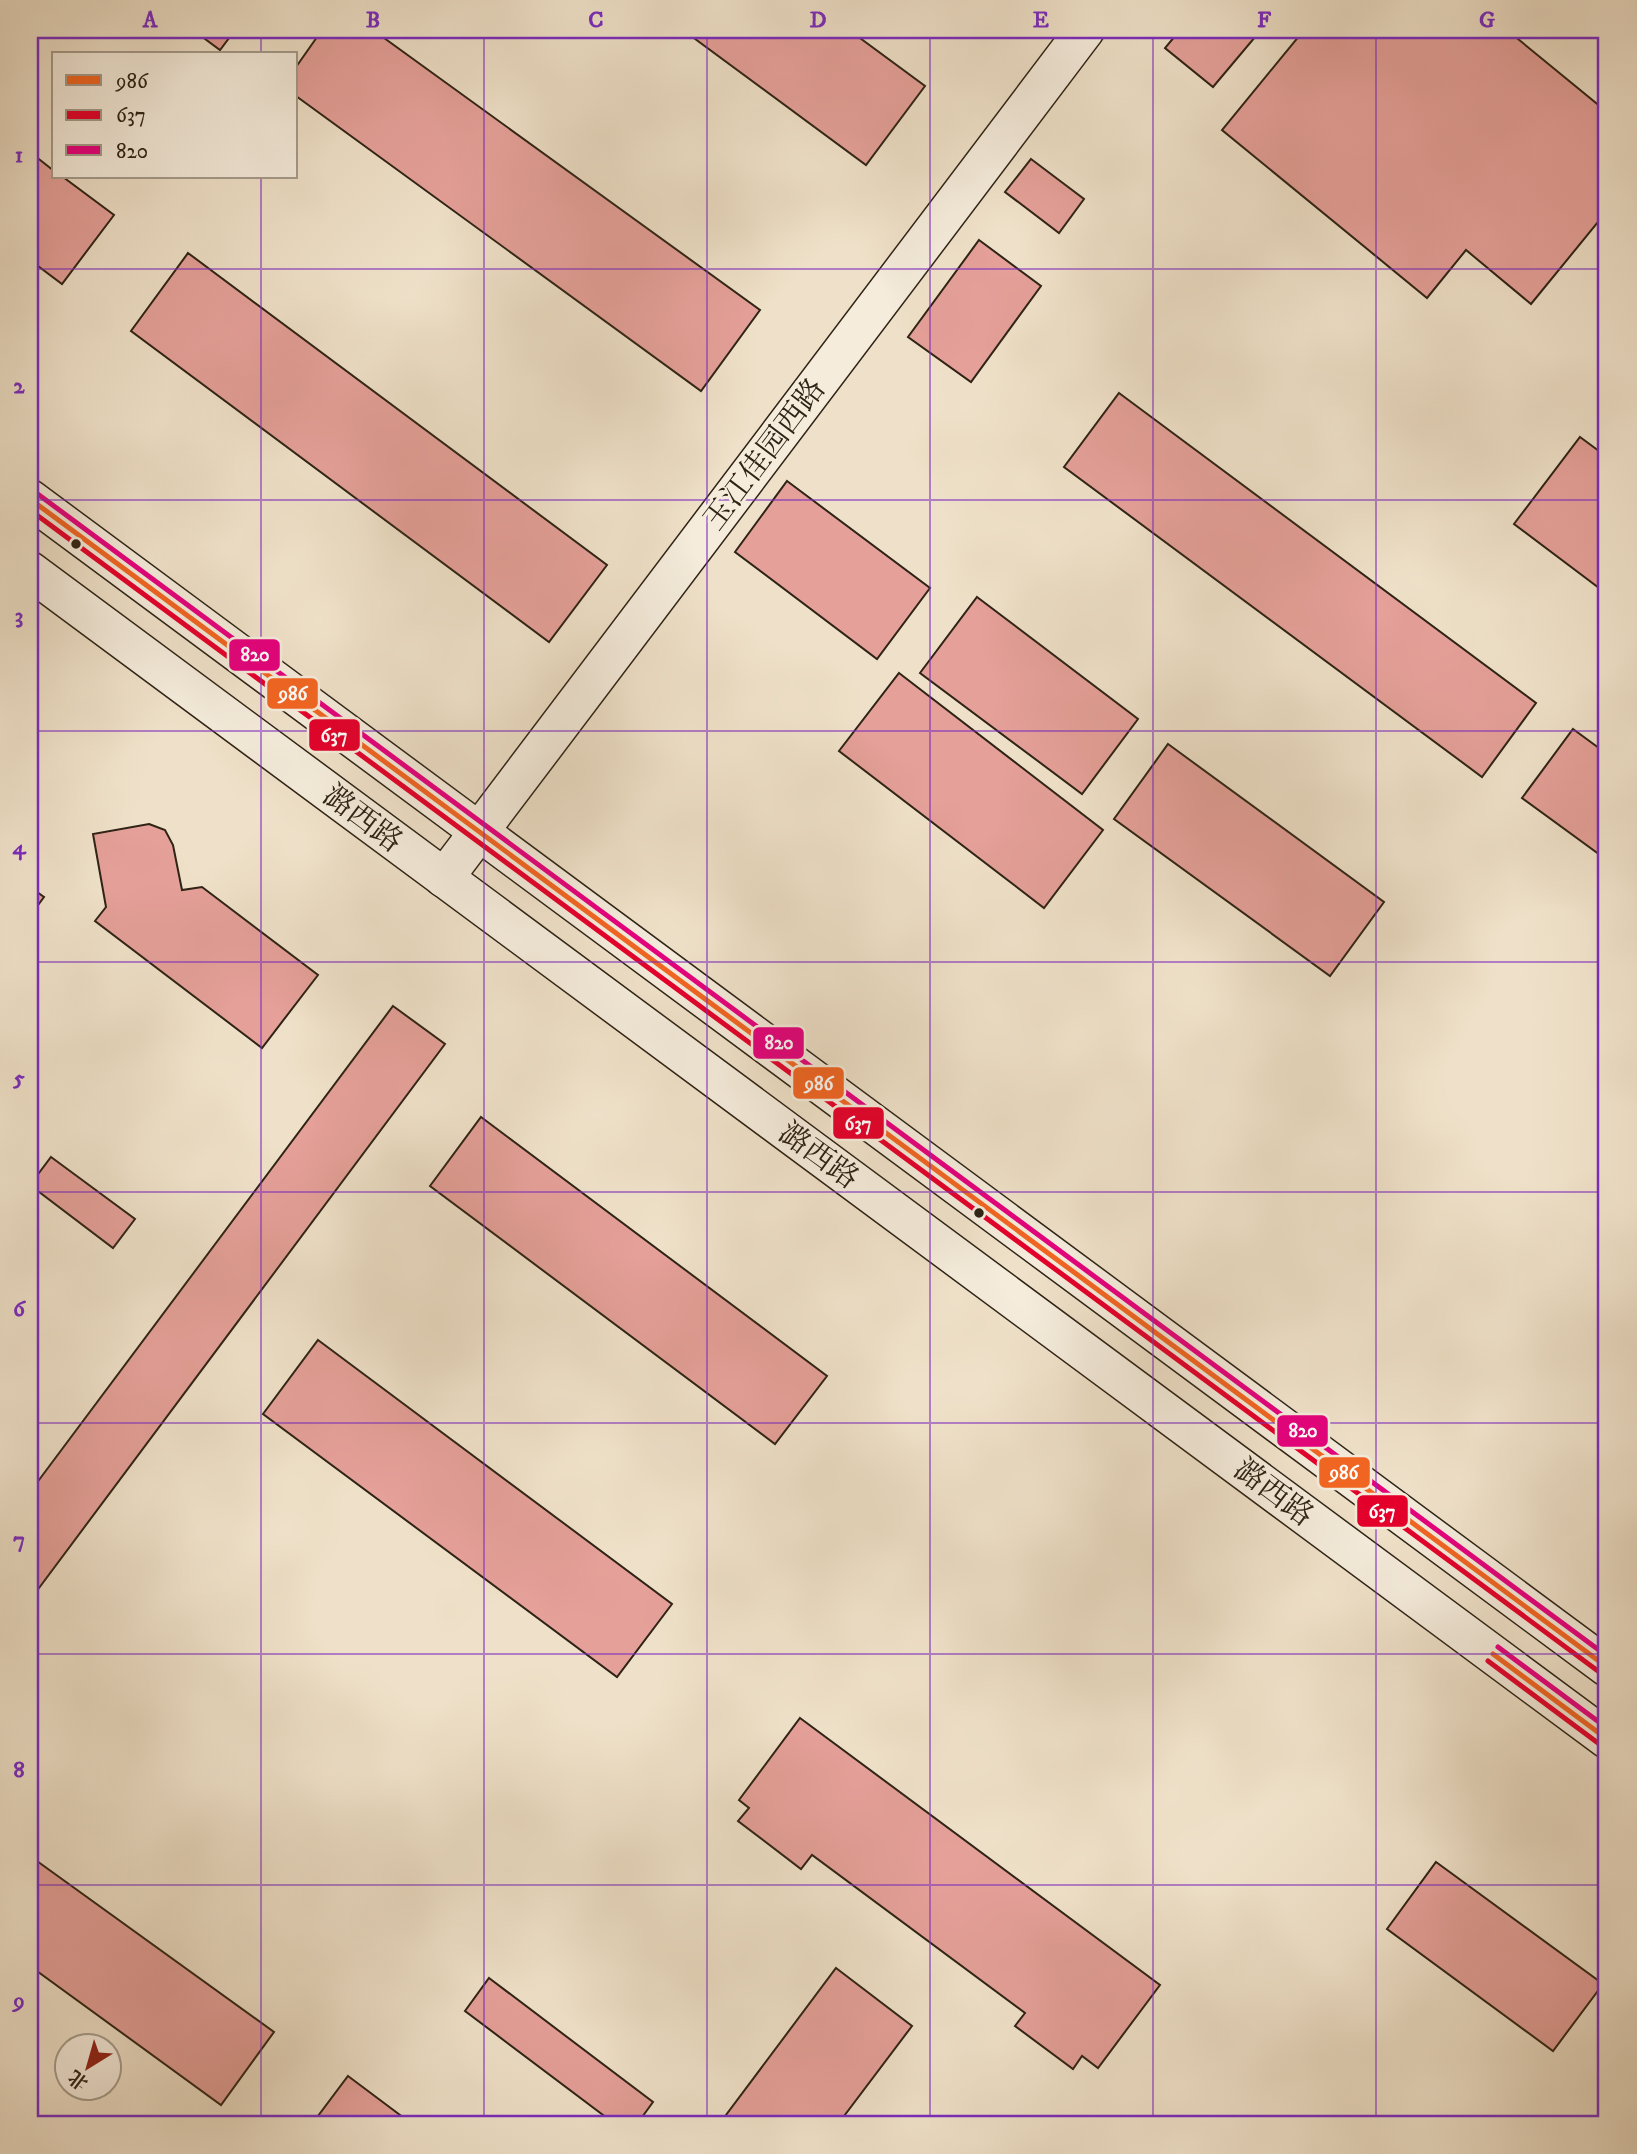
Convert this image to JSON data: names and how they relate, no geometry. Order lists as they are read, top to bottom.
{
  "streets": {
    "main road": ["玉江佳园西路", "潞西路"]
  },
  "crossings": [
    ["玉江佳园西路", "潞西路"]
  ],
  "lines": ["transit line 820", "transit line 986", "transit line 637"],
  "legend": ["986", "637", "820"],
  "north": "bottom left",
  "grid": {
    "columns": [
      "A",
      "B",
      "C",
      "D",
      "E",
      "F",
      "G"
    ],
    "rows": [
      "1",
      "2",
      "3",
      "4",
      "5",
      "6",
      "7",
      "8",
      "9"
    ]
  }
}
